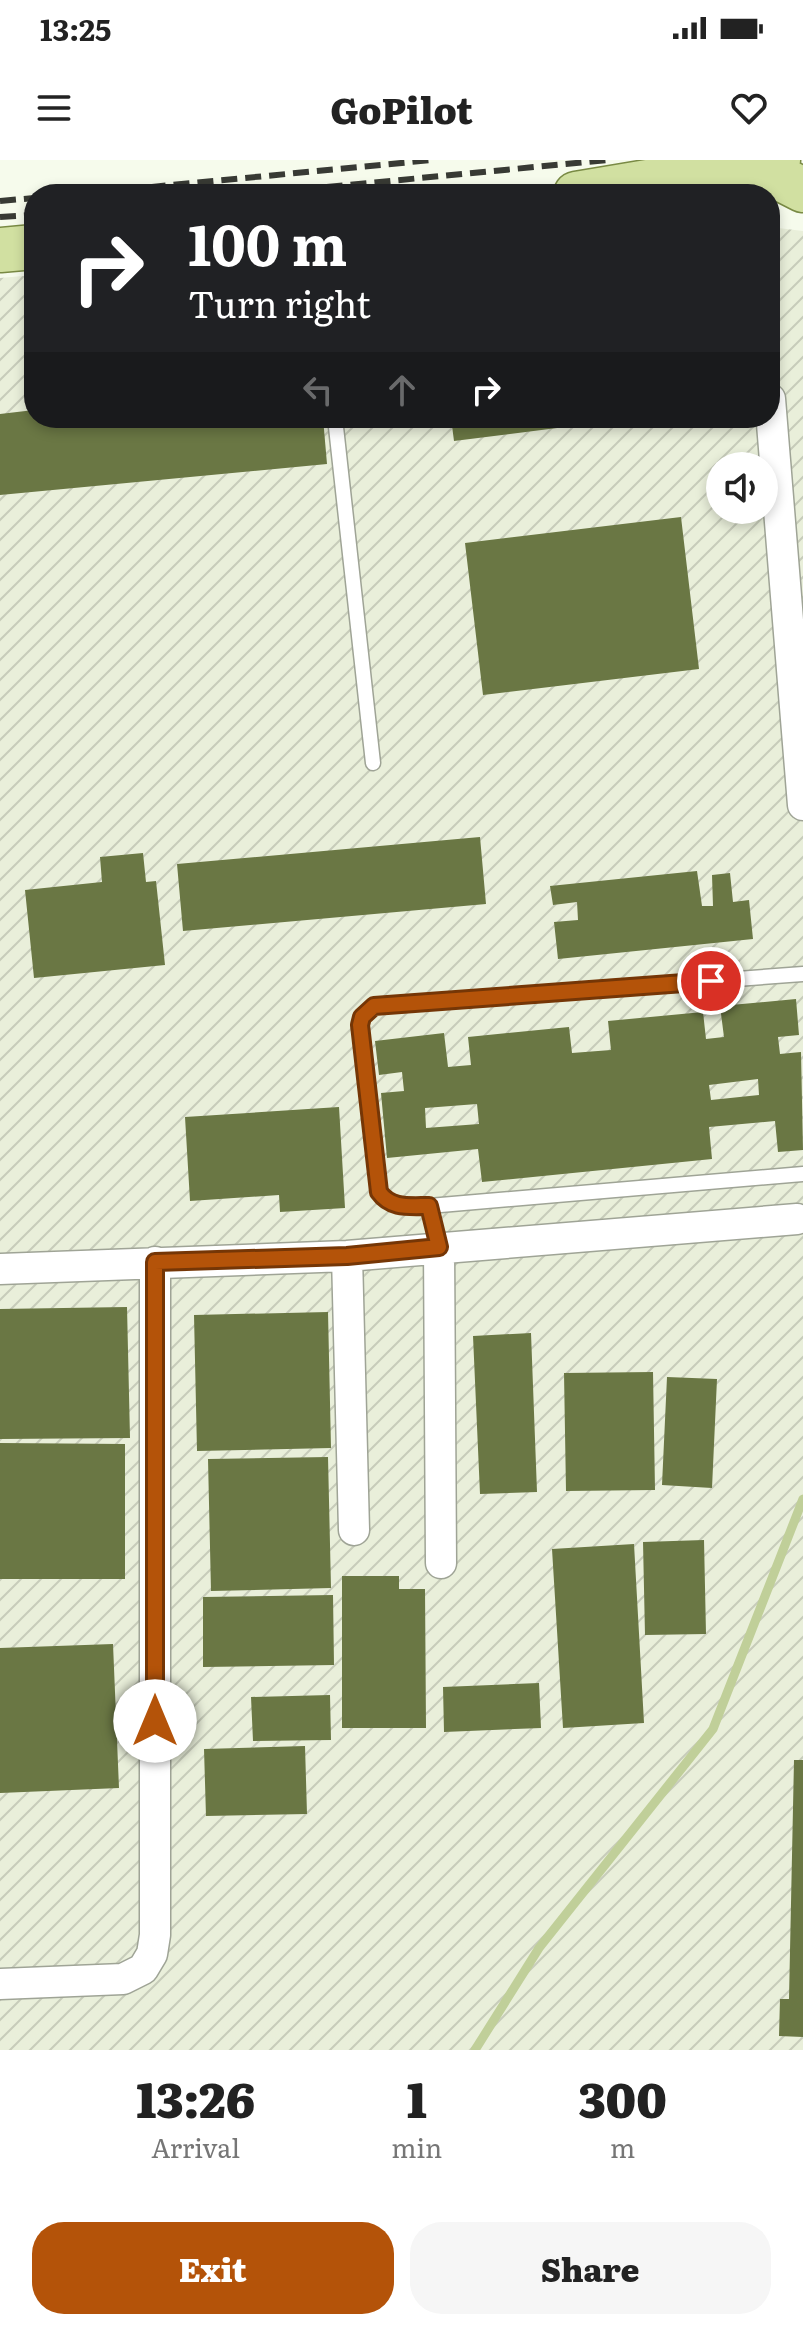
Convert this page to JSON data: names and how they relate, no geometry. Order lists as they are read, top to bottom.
{
  "page": {
    "status": "13:25",
    "header": "GoPilot",
    "turn": ["100 m", "Turn right"],
    "eta": [
      "13:26",
      "Arrival",
      "1",
      "min",
      "300",
      "m"
    ],
    "buttons": ["Exit", "Share"]
  }
}
